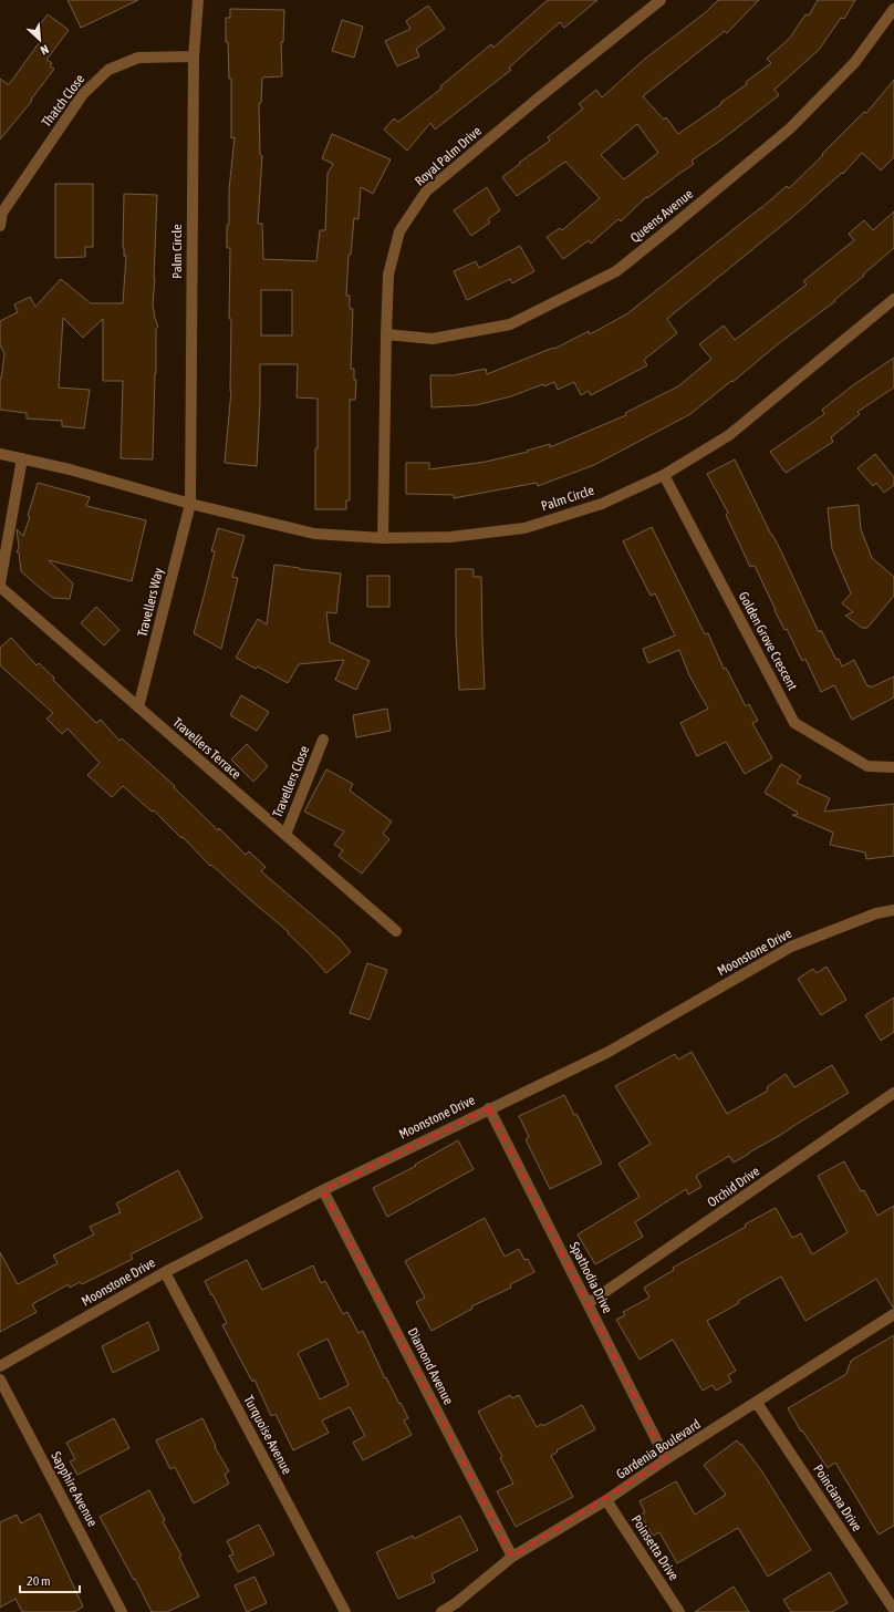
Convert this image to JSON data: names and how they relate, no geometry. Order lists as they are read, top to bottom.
{
  "streets": {
    "street": [
      "Thatch Close",
      "Royal Palm Drive",
      "Queens Avenue",
      "Palm Circle",
      "Travellers Way",
      "Golden Grove Crescent",
      "Travellers Terrace",
      "Travellers Close",
      "Moonstone Drive",
      "Orchid Drive",
      "Spathodia Drive",
      "Diamond Avenue",
      "Turquoise Avenue",
      "Gardenia Boulevard",
      "Sapphire Avenue",
      "Poinciana Drive",
      "Poinsetta Drive"
    ]
  },
  "crossings": [
    ["Thatch Close", "Palm Circle"],
    ["Royal Palm Drive", "Queens Avenue"],
    ["Royal Palm Drive", "Palm Circle"],
    ["Palm Circle", "Travellers Way"],
    ["Palm Circle", "Golden Grove Crescent"],
    ["Travellers Way", "Travellers Terrace"],
    ["Travellers Terrace", "Travellers Close"],
    ["Moonstone Drive", "Spathodia Drive"],
    ["Moonstone Drive", "Diamond Avenue"],
    ["Moonstone Drive", "Turquoise Avenue"],
    ["Orchid Drive", "Spathodia Drive"],
    ["Spathodia Drive", "Gardenia Boulevard"],
    ["Diamond Avenue", "Gardenia Boulevard"],
    ["Gardenia Boulevard", "Poinciana Drive"],
    ["Gardenia Boulevard", "Poinsetta Drive"]
  ],
  "scale_bar": "20 m",
  "north": "bottom right"
}
